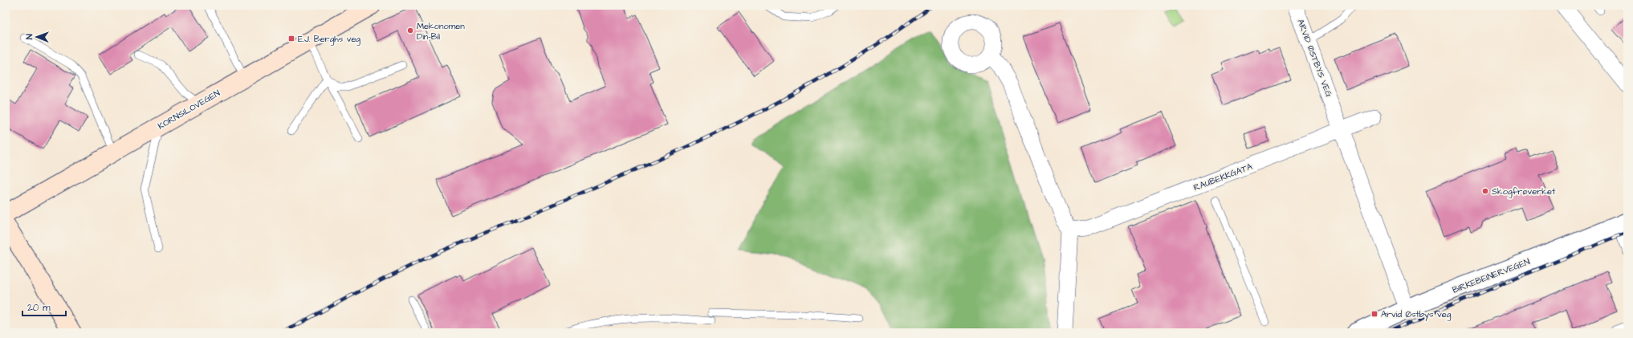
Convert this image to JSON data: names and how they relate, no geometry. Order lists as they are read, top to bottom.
{
  "streets": {
    "main road": ["KORNSILOVEGEN"],
    "street": ["ARVID ØSTBYS VEG", "RAUBEKKGATA", "BIRKEBEINERVEGEN"]
  },
  "crossings": [
    ["ARVID ØSTBYS VEG", "RAUBEKKGATA"],
    ["ARVID ØSTBYS VEG", "BIRKEBEINERVEGEN"]
  ],
  "places": {
    "other": ["Mekonomen Din-Bil", "Skogfrøverket"],
    "transit": ["E.J. Berghs veg", "Arvid Østbys veg"]
  },
  "scale_bar": "20 m",
  "north": "left"
}
